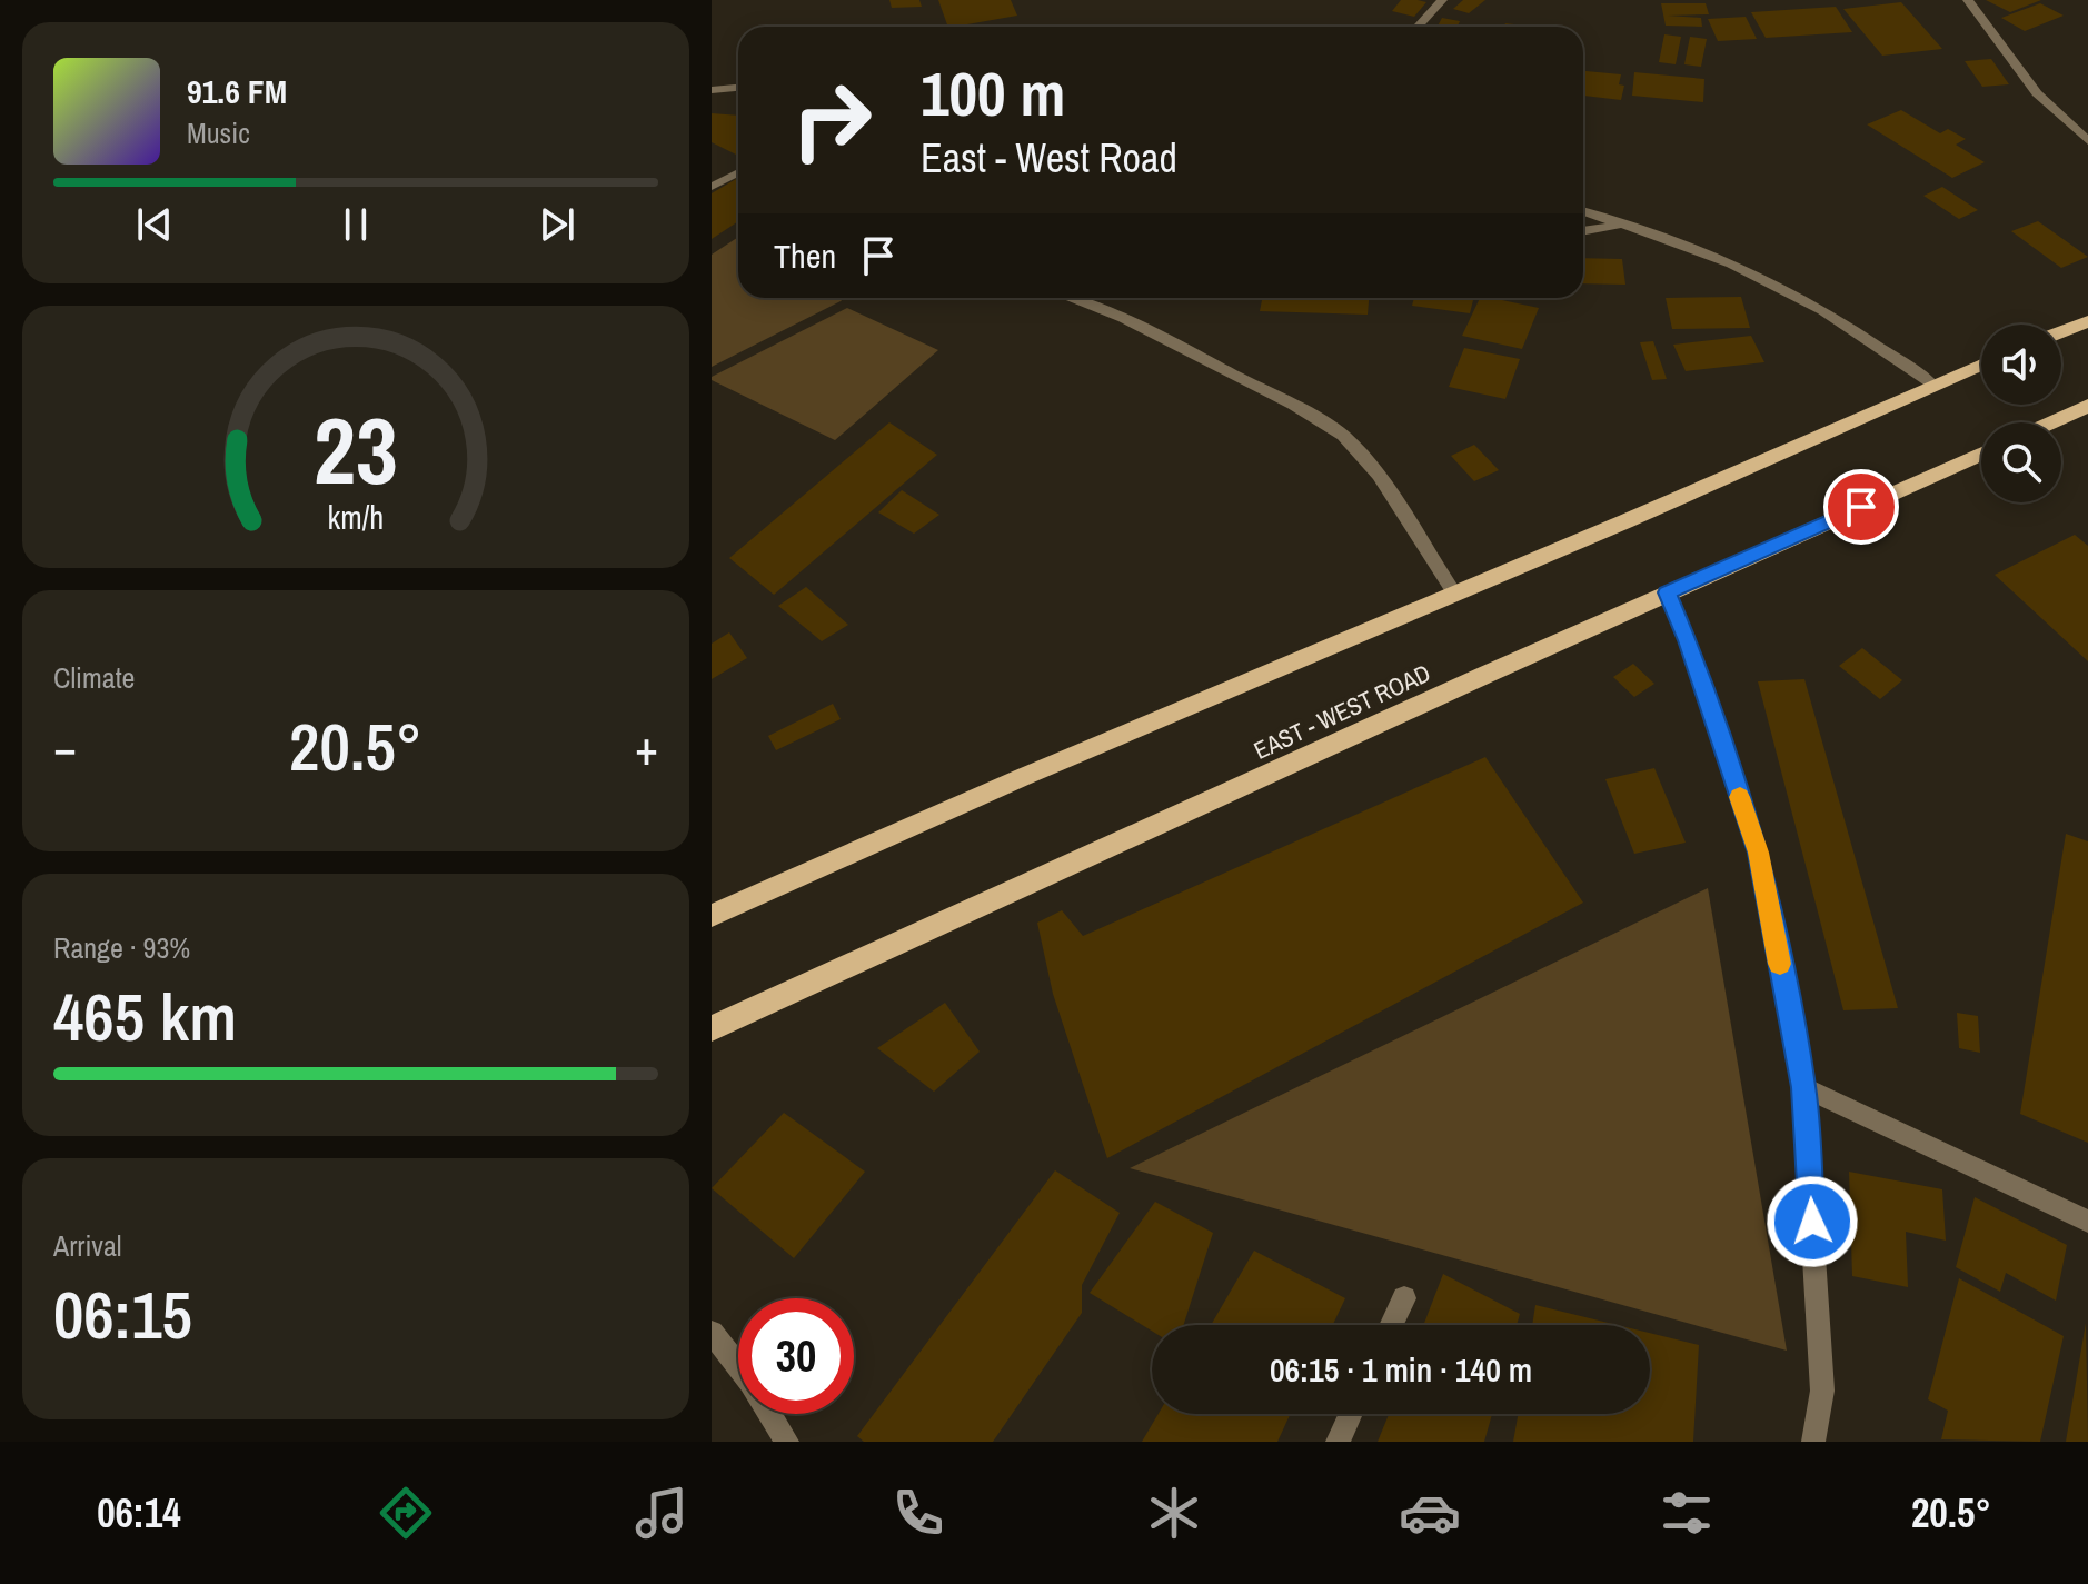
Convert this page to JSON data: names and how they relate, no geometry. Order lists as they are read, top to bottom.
{
  "streets": {
    "main road": ["EAST - WEST ROAD"]
  },
  "page": {
    "turn": ["100 m", "East - West Road"],
    "song": ["91.6 FM", "Music"],
    "then": "Then",
    "tile": [
      "Climate",
      ["Range · 93%", "465 km"],
      ["Arrival", "06:15"]
    ],
    "heat": ["−", "20.5°", "+"],
    "limit": "30",
    "trip": "06:15 · 1 min · 140 m",
    "tabs": ["06:14", "20.5°"],
    "gauge": ["23", "km/h"]
  }
}
